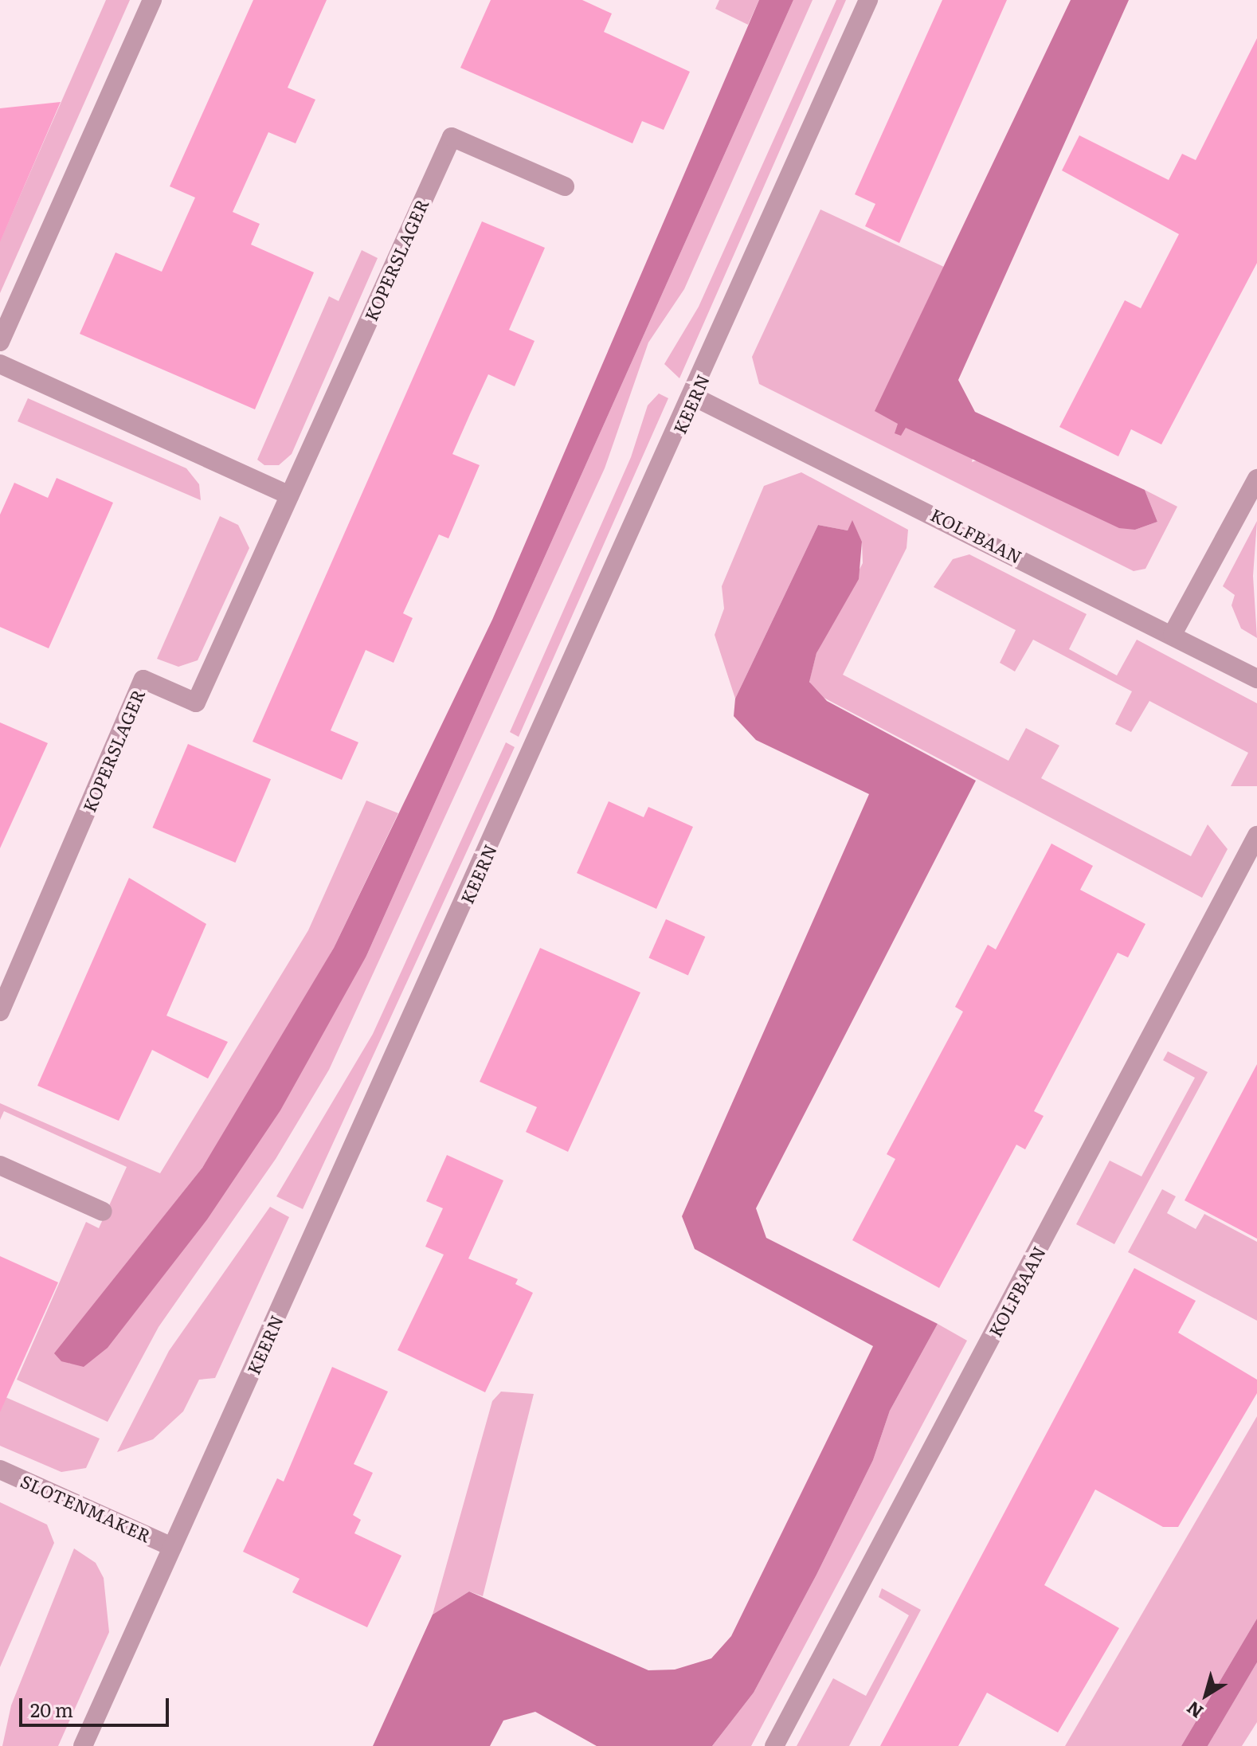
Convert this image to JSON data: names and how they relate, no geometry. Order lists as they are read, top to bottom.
{
  "streets": {
    "street": [
      "KOPERSLAGER",
      "KEERN",
      "KOLFBAAN",
      "SLOTENMAKER"
    ]
  },
  "crossings": [
    ["KEERN", "KOLFBAAN"],
    ["KEERN", "SLOTENMAKER"]
  ],
  "scale_bar": "20 m",
  "north": "bottom left"
}
